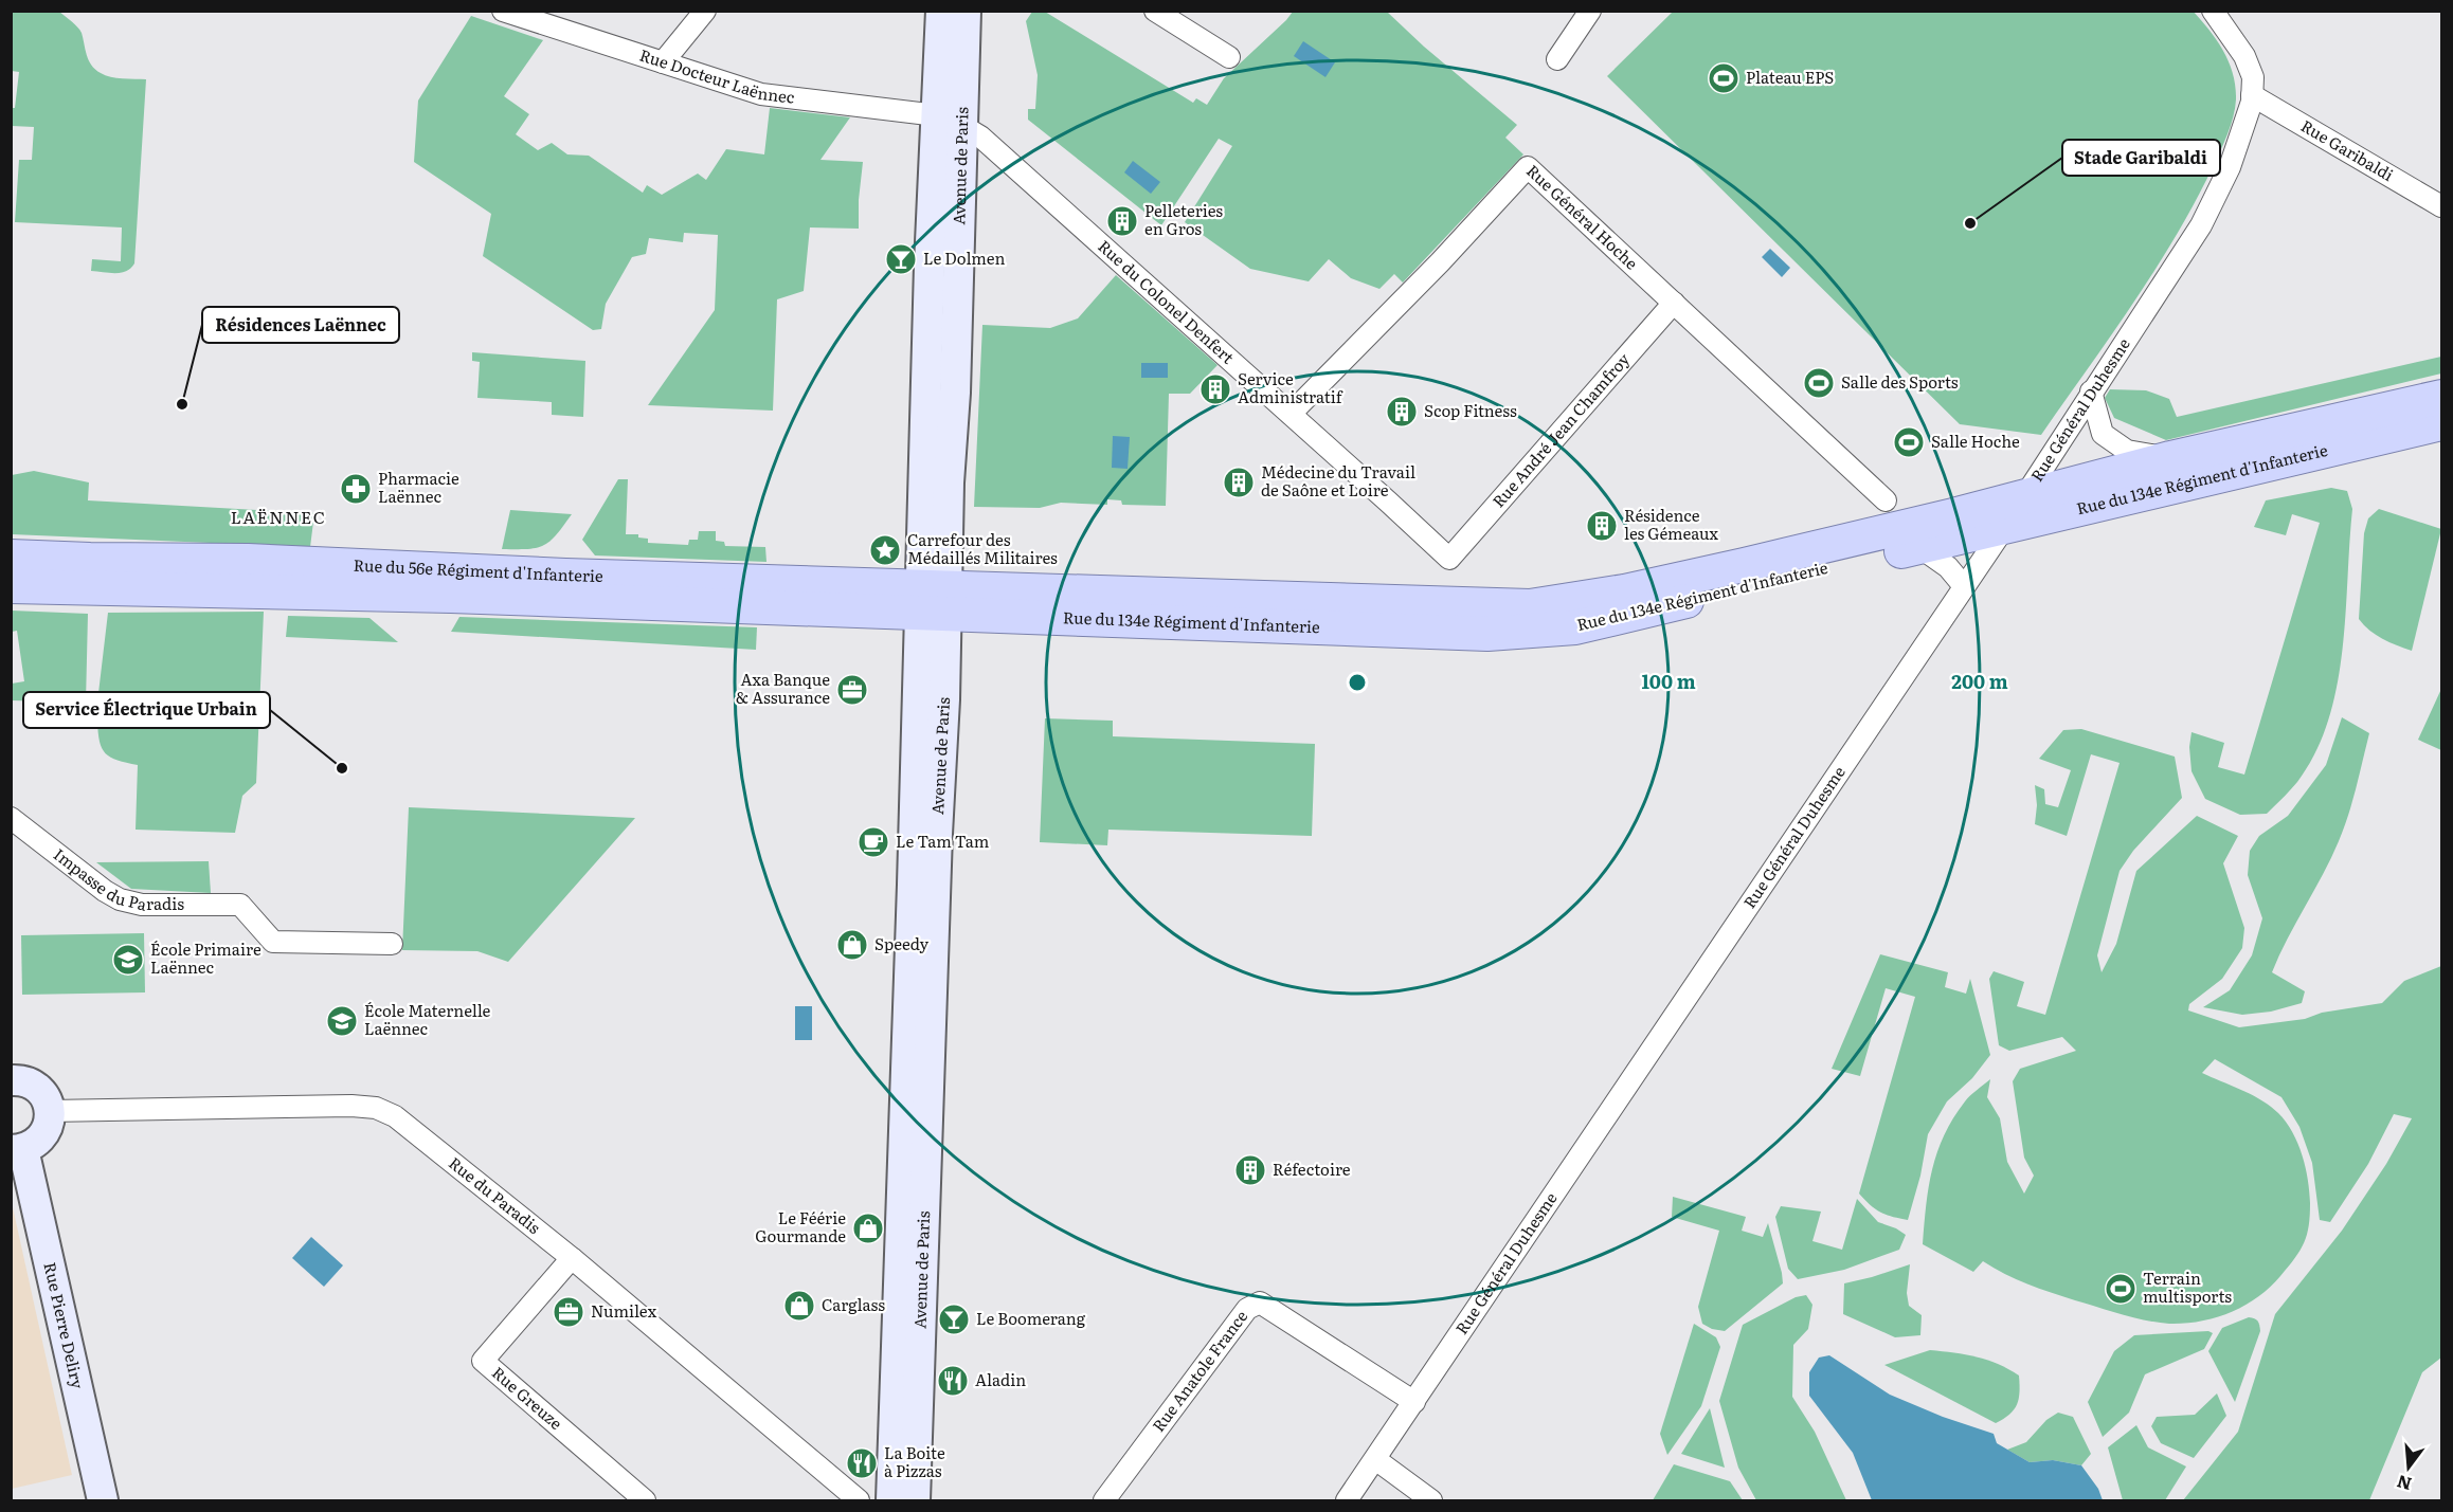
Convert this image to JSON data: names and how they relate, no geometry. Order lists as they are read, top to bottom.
{
  "streets": {
    "main road": [
      "Avenue de Paris",
      "Rue du 134e Régiment d'Infanterie",
      "Rue du 56e Régiment d'Infanterie",
      "Rue Pierre Deliry"
    ],
    "street": [
      "Rue Docteur Laënnec",
      "Rue Garibaldi",
      "Rue Général Hoche",
      "Rue du Colonel Denfert",
      "Rue Général Duhesme",
      "Rue André Jean Chamfroy",
      "Impasse du Paradis",
      "Rue du Paradis",
      "Rue Anatole France",
      "Rue Greuze"
    ]
  },
  "crossings": [
    ["Rue Docteur Laënnec", "Avenue de Paris"],
    ["Rue Docteur Laënnec", "Rue du Colonel Denfert"],
    ["Rue Garibaldi", "Rue Général Duhesme"],
    ["Avenue de Paris", "Rue du Colonel Denfert"],
    ["Avenue de Paris", "Rue du 134e Régiment d'Infanterie"],
    ["Avenue de Paris", "Rue du 56e Régiment d'Infanterie"],
    ["Rue Général Hoche", "Rue du Colonel Denfert"],
    ["Rue Général Hoche", "Rue André Jean Chamfroy"],
    ["Rue du Colonel Denfert", "Rue André Jean Chamfroy"],
    ["Rue Général Duhesme", "Rue du 134e Régiment d'Infanterie"],
    ["Rue Général Duhesme", "Rue Anatole France"],
    ["Rue du 134e Régiment d'Infanterie", "Rue du 56e Régiment d'Infanterie"],
    ["Rue du Paradis", "Rue Greuze"]
  ],
  "districts": ["LAËNNEC"],
  "places": {
    "sports": [
      "Plateau EPS",
      "Salle des Sports",
      "Salle Hoche",
      "Terrain multisports"
    ],
    "building": [
      "Pelleteries en Gros",
      "Service Administratif",
      "Scop Fitness",
      "Médecine du Travail de Saône et Loire",
      "Résidence les Gémeaux",
      "Réfectoire"
    ],
    "other": ["Stade Garibaldi", "Résidences Laënnec", "Service Électrique Urbain"],
    "bar": ["Le Dolmen", "Le Boomerang"],
    "pharmacy": ["Pharmacie Laënnec"],
    "place": ["Carrefour des Médaillés Militaires"],
    "office": ["Axa Banque & Assurance", "Numilex"],
    "cafe": ["Le Tam Tam"],
    "shop": ["Speedy", "Le Féérie Gourmande", "Carglass"],
    "school or university": ["École Primaire Laënnec", "École Maternelle Laënnec"],
    "restaurant": ["Aladin", "La Boite à Pizzas"]
  },
  "north": "bottom",
  "rings": ["100 m", "200 m"]
}
